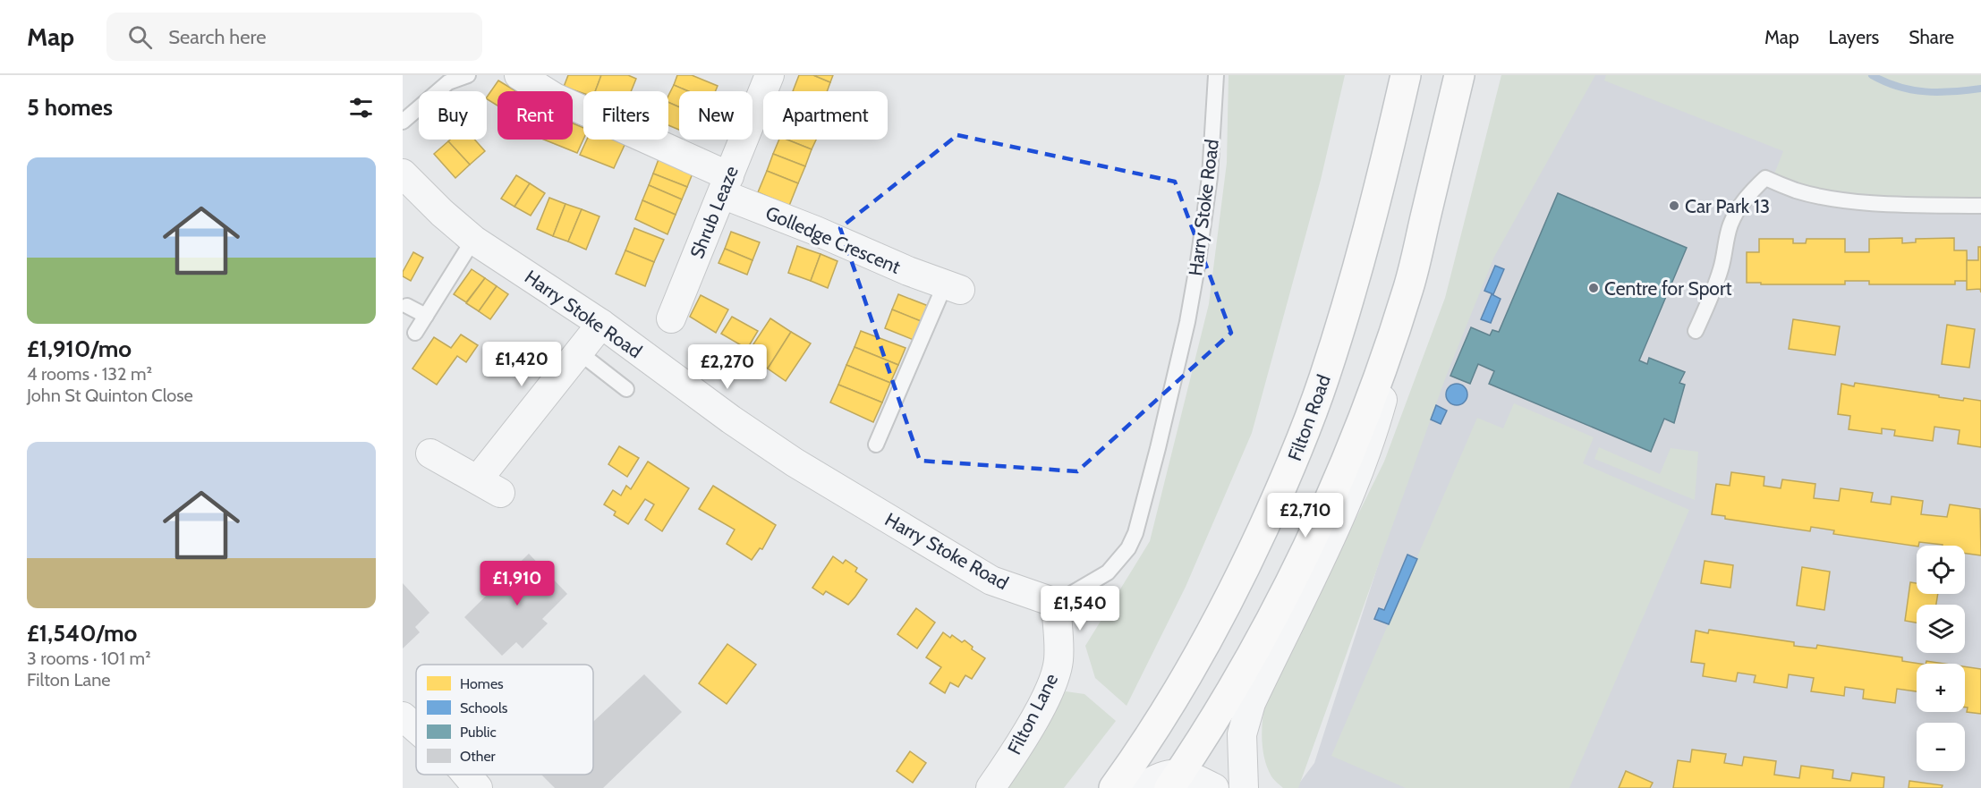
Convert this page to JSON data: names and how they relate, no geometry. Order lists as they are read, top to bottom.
{
  "streets": {
    "main road": ["Filton Road"],
    "street": [
      "Harry Stoke Road",
      "Shrub Leaze",
      "Golledge Crescent",
      "Filton Lane"
    ]
  },
  "crossings": [
    ["Harry Stoke Road", "Filton Lane"],
    ["Shrub Leaze", "Golledge Crescent"]
  ],
  "places": ["Car Park 13", "Centre for Sport"],
  "legend": [
    "Homes",
    "Schools",
    "Public",
    "Other"
  ],
  "page": {
    "header": "Map",
    "search": "Search here",
    "nav": ["Map", "Layers", "Share"],
    "heading": "5 homes",
    "chip": [
      "Buy",
      "Rent",
      "Filters",
      "New",
      "Apartment"
    ],
    "list": [
      {
        "name": "£1,910/mo",
        "note": "4 rooms · 132 m² · John St Quinton Close"
      },
      {
        "name": "£1,540/mo",
        "note": "3 rooms · 101 m² · Filton Lane"
      }
    ],
    "price": [
      "£1,420",
      "£2,270",
      "£2,710",
      "£1,910",
      "£1,540"
    ],
    "map_buttons": ["+", "−"]
  }
}
